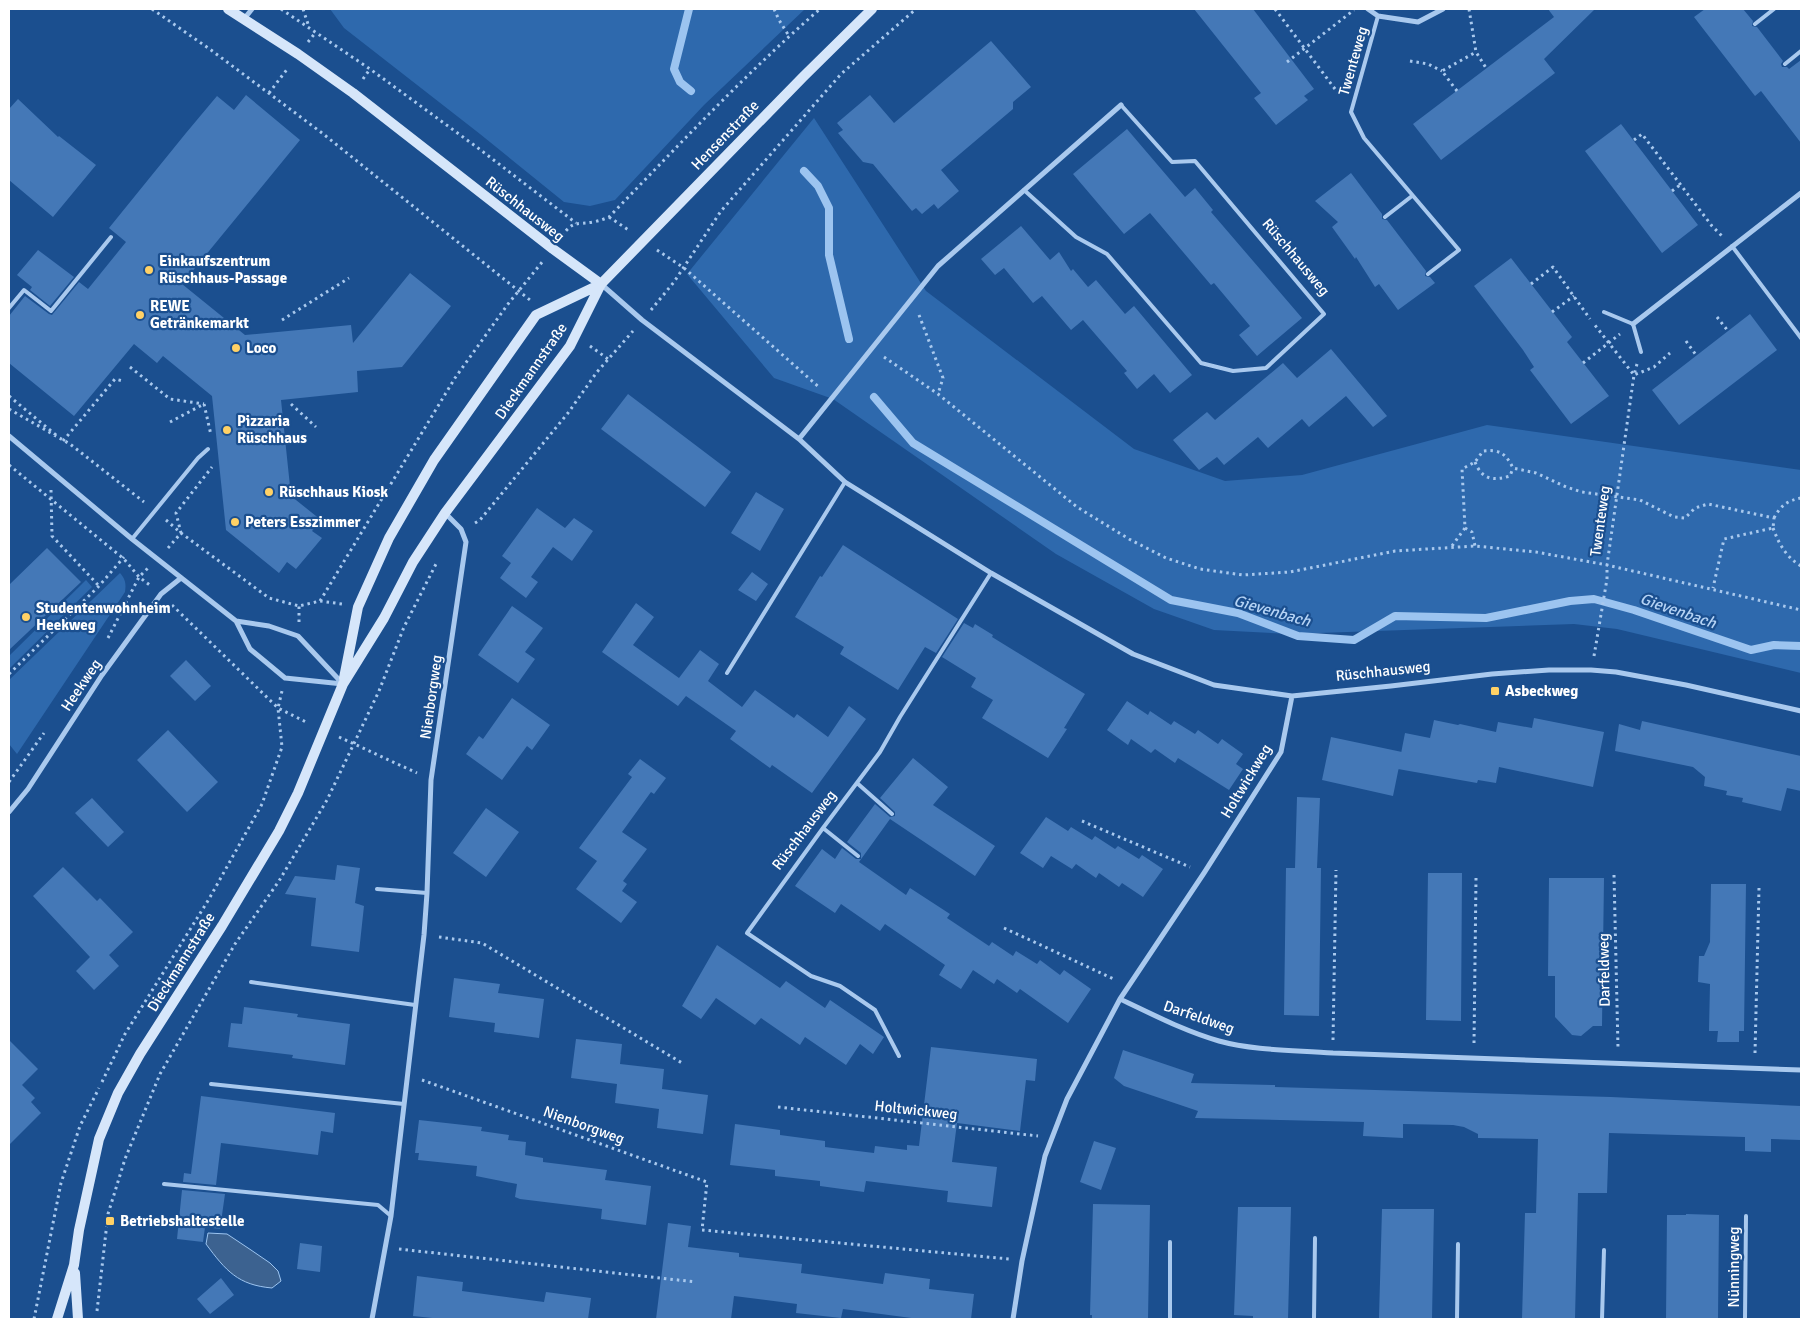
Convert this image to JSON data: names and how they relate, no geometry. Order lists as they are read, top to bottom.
{
  "streets": {
    "street": [
      "Twenteweg",
      "Hensenstraße",
      "Rüschhausweg",
      "Dieckmannstraße",
      "Heekweg",
      "Nienborgweg",
      "Holtwickweg",
      "Darfeldweg"
    ],
    "lane": ["Nünningweg"]
  },
  "crossings": [
    ["Twenteweg", "Rüschhausweg"],
    ["Hensenstraße", "Rüschhausweg"],
    ["Hensenstraße", "Dieckmannstraße"],
    ["Rüschhausweg", "Dieckmannstraße"],
    ["Rüschhausweg", "Holtwickweg"],
    ["Dieckmannstraße", "Nienborgweg"],
    ["Nienborgweg", "Holtwickweg"],
    ["Holtwickweg", "Darfeldweg"]
  ],
  "water": ["Gievenbach"],
  "places": {
    "other": [
      "Einkaufszentrum Rüschhaus-Passage",
      "REWE Getränkemarkt",
      "Loco",
      "Pizzaria Rüschhaus",
      "Rüschhaus Kiosk",
      "Peters Esszimmer",
      "Studentenwohnheim Heekweg"
    ],
    "transit": ["Asbeckweg", "Betriebshaltestelle"]
  }
}
